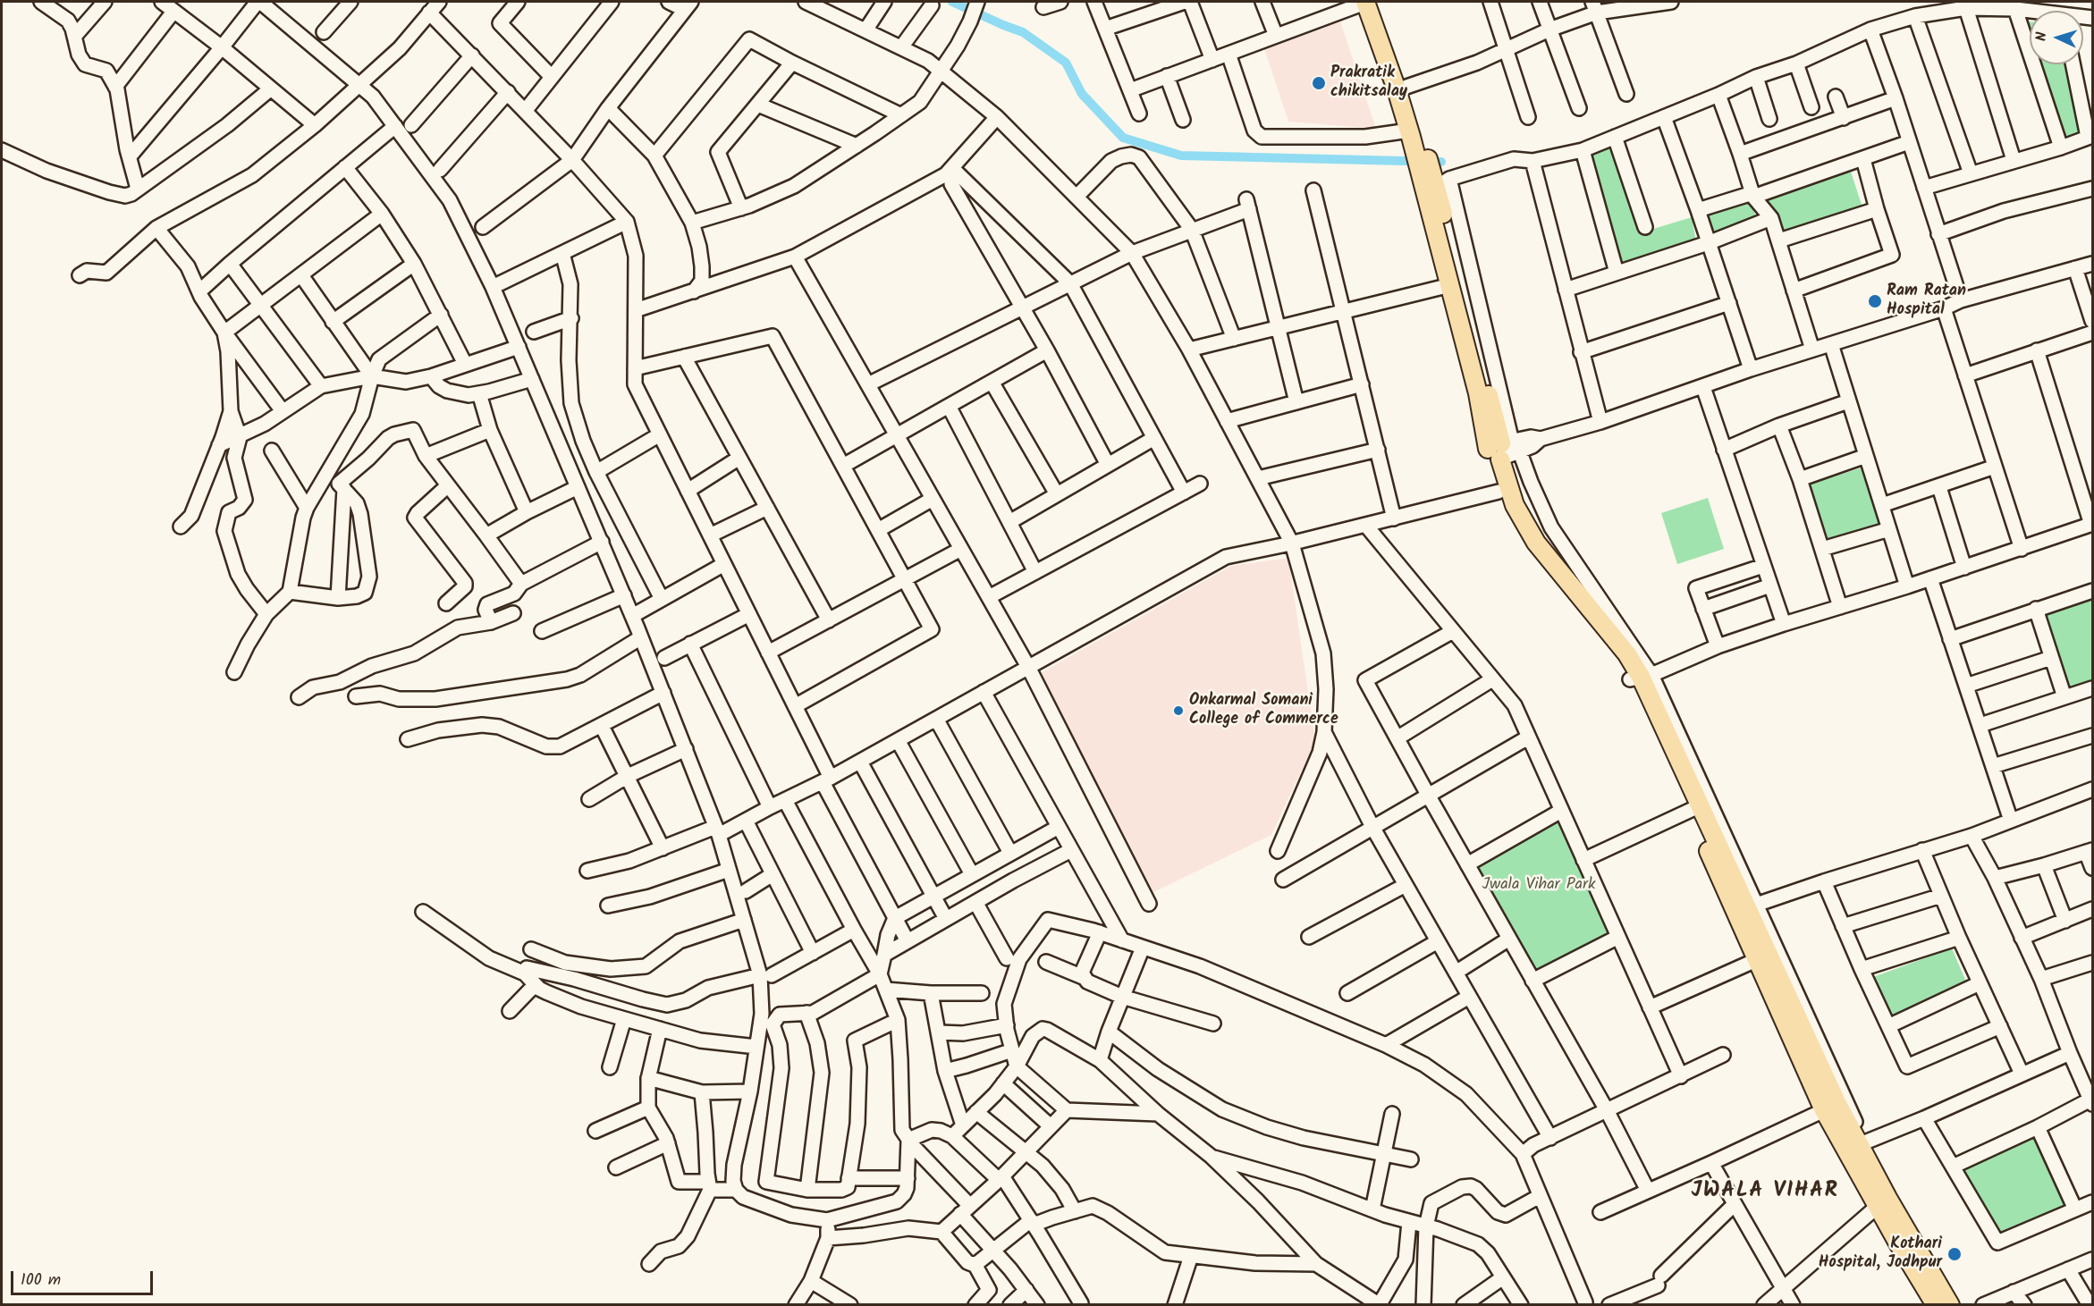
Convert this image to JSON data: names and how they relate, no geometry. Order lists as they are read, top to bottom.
{
  "districts": ["JWALA VIHAR"],
  "parks": ["Jwala Vihar Park"],
  "places": [
    "Prakratik chikitsalay",
    "Ram Ratan Hospital",
    "Onkarmal Somani College of Commerce",
    "Kothari Hospital, Jodhpur"
  ],
  "scale_bar": "100 m",
  "north": "left"
}
